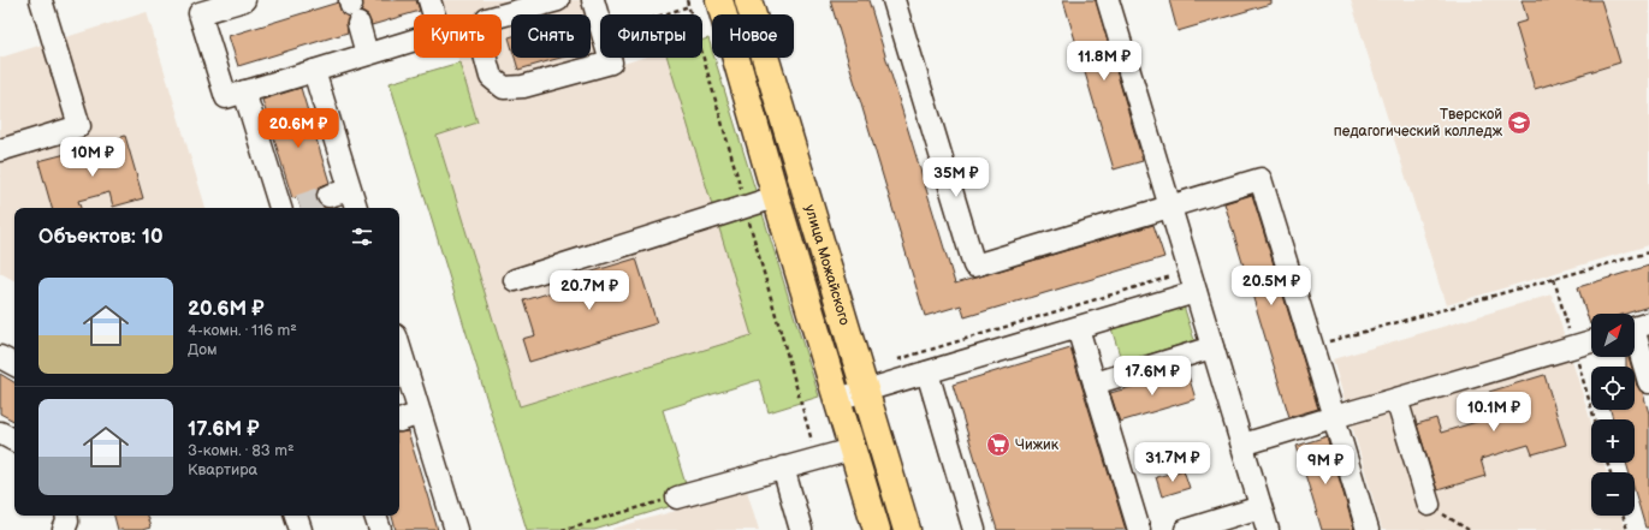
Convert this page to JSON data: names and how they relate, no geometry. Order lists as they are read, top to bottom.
{
  "streets": {
    "main road": ["улица Можайского"]
  },
  "places": {
    "school or university": ["Тверской педагогический колледж"],
    "supermarket": ["Чижик"]
  },
  "north": "top right",
  "page": {
    "chip": [
      "Купить",
      "Снять",
      "Фильтры",
      "Новое"
    ],
    "price": [
      "11.8M ₽",
      "20.6M ₽",
      "10M ₽",
      "35M ₽",
      "20.5M ₽",
      "20.7M ₽",
      "17.6M ₽",
      "10.1M ₽",
      "31.7M ₽",
      "9M ₽"
    ],
    "heading": "Объектов: 10",
    "list": [
      {
        "name": "20.6M ₽",
        "note": "4-комн. · 116 m² · Дом"
      },
      {
        "name": "17.6M ₽",
        "note": "3-комн. · 83 m² · Квартира"
      }
    ],
    "map_buttons": ["+", "−"]
  }
}
